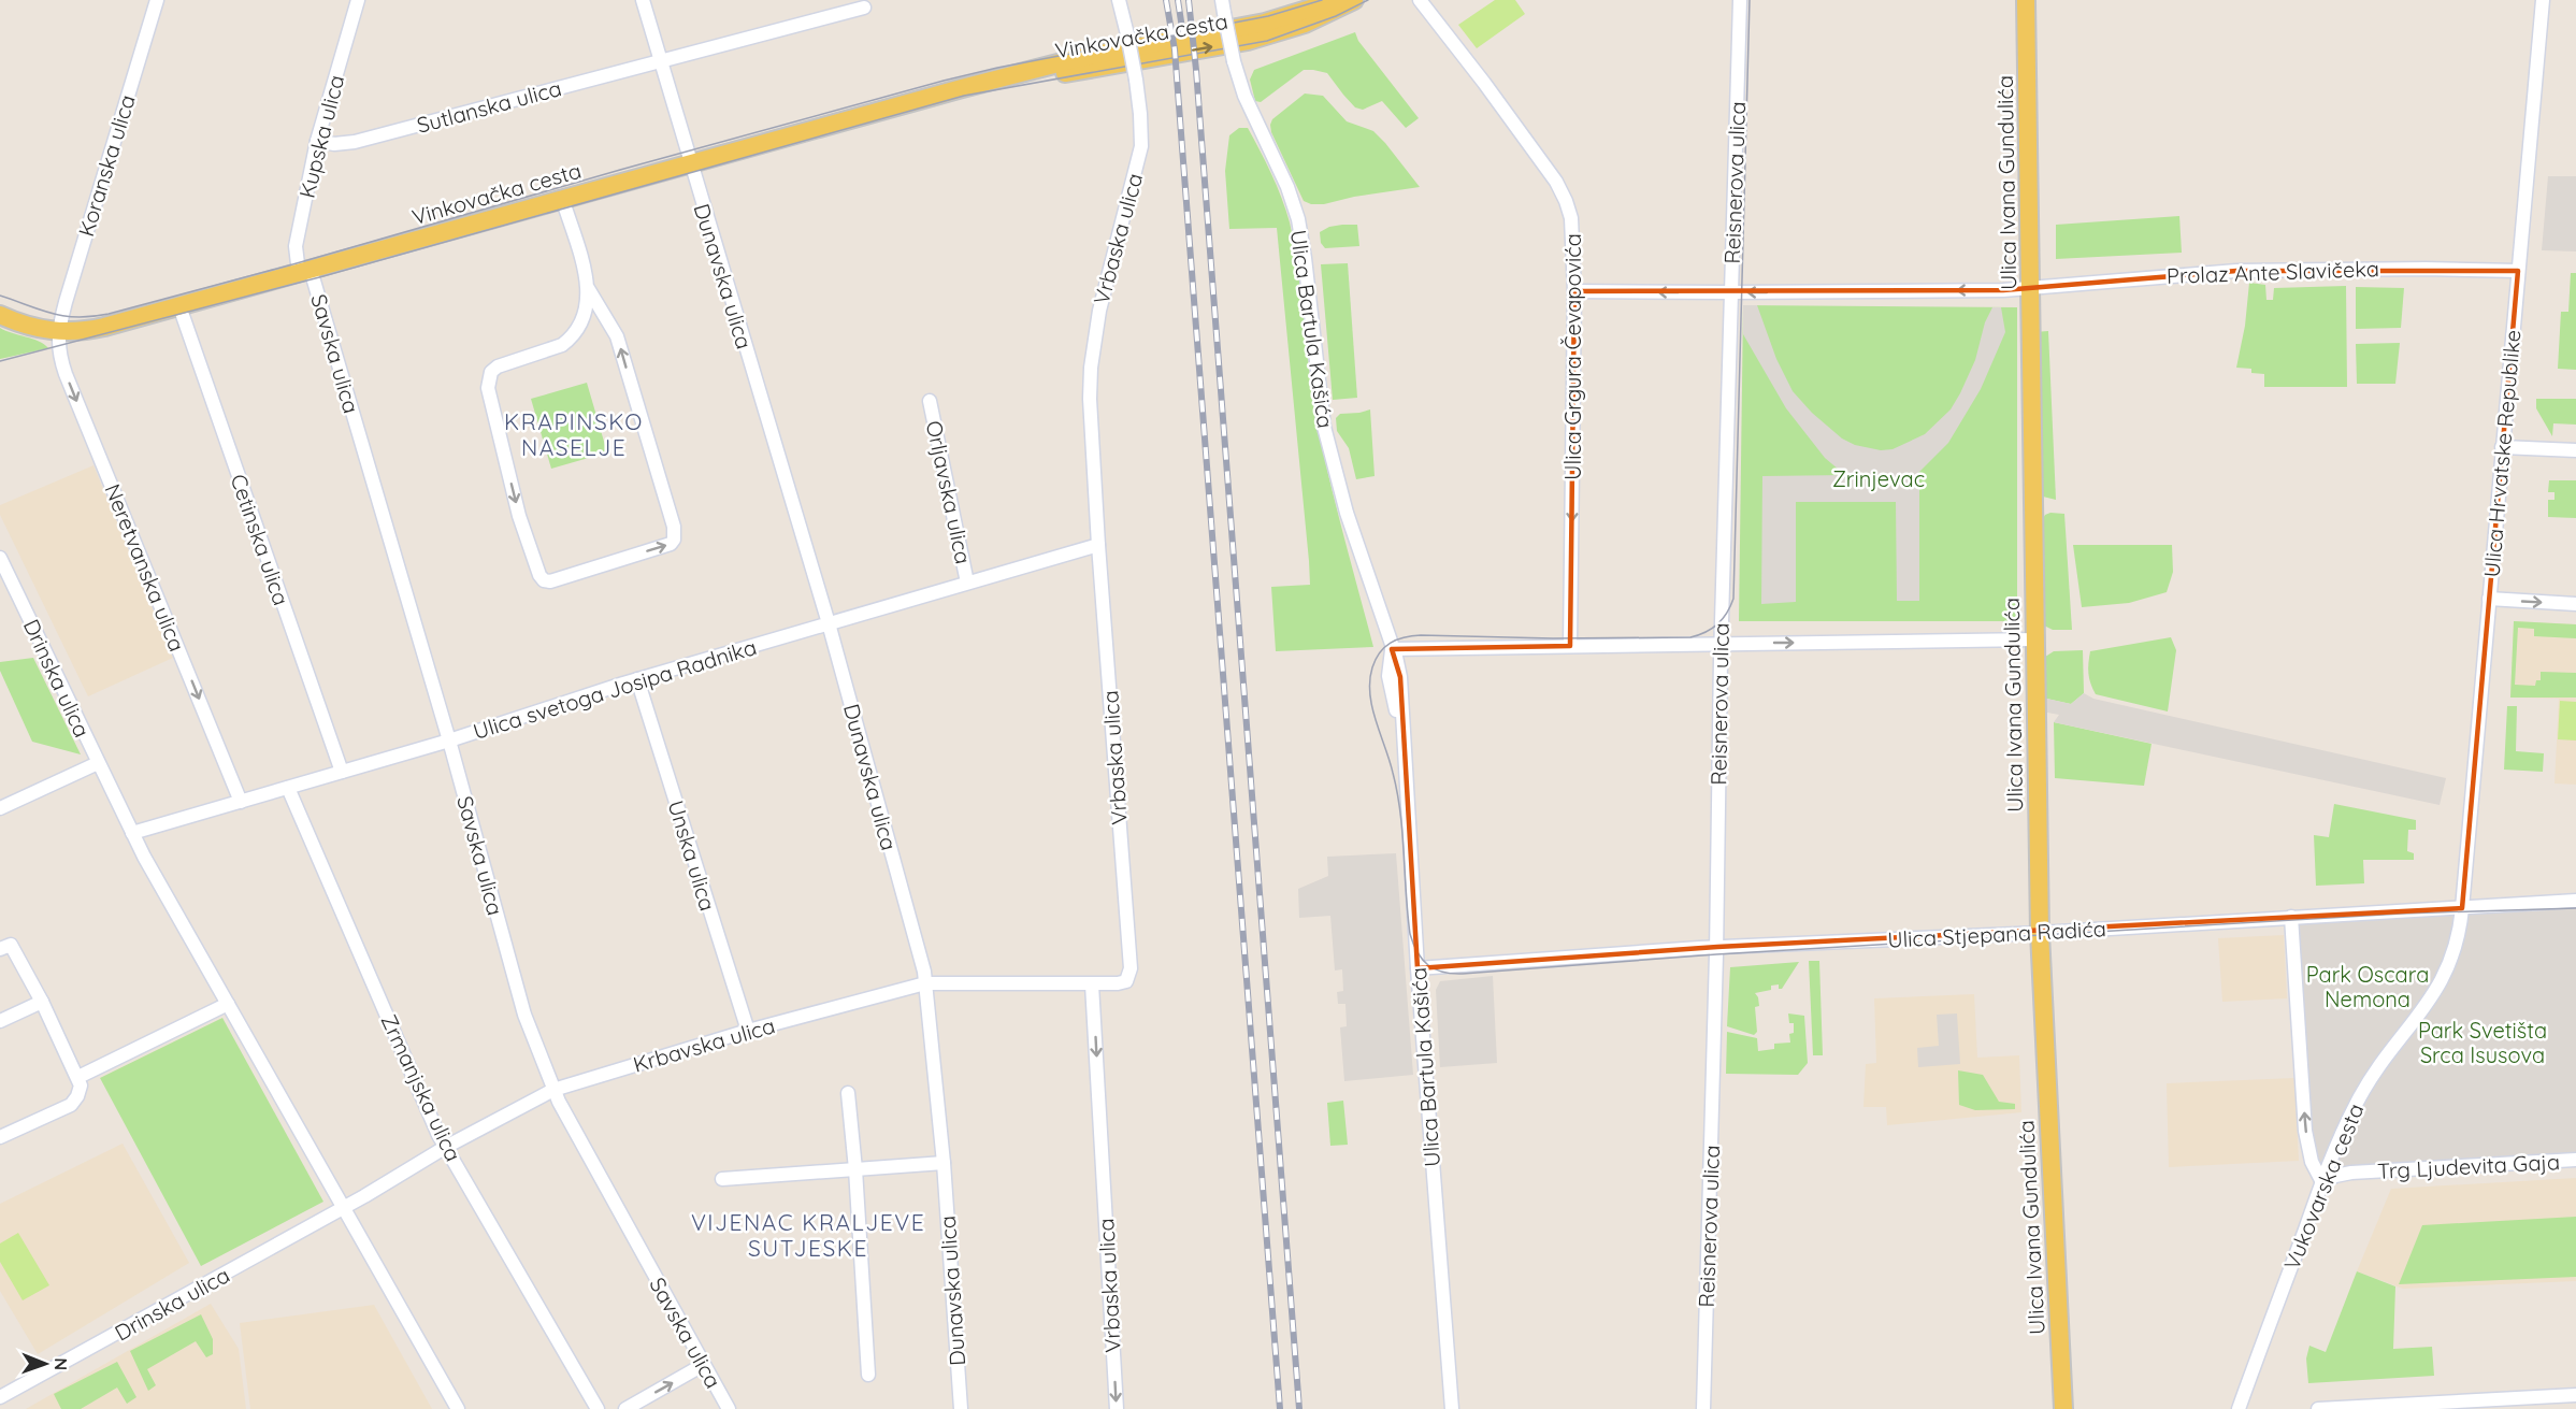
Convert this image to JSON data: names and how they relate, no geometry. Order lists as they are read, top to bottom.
{
  "streets": {
    "main road": ["Vinkovačka cesta", "Ulica Ivana Gundulića"],
    "street": [
      "Sutlanska ulica",
      "Kupska ulica",
      "Koranska ulica",
      "Reisnerova ulica",
      "Vrbaska ulica",
      "Prolaz Ante Slavičeka",
      "Dunavska ulica",
      "Ulica Bartula Kašića",
      "Savska ulica",
      "Ulica Grgura Čevapovića",
      "Ulica Hrvatske Republike",
      "Orljavska ulica",
      "Cetinska ulica",
      "Neretvanska ulica",
      "Drinska ulica",
      "Ulica svetoga Josipa Radnika",
      "Unska ulica",
      "Ulica Stjepana Radića",
      "Krbavska ulica",
      "Zrmanjska ulica",
      "Trg Ljudevita Gaja",
      "Vukovarska cesta"
    ]
  },
  "crossings": [
    ["Vinkovačka cesta", "Kupska ulica"],
    ["Vinkovačka cesta", "Koranska ulica"],
    ["Vinkovačka cesta", "Dunavska ulica"],
    ["Vinkovačka cesta", "Savska ulica"],
    ["Vinkovačka cesta", "Cetinska ulica"],
    ["Vinkovačka cesta", "Neretvanska ulica"],
    ["Sutlanska ulica", "Kupska ulica"],
    ["Kupska ulica", "Savska ulica"],
    ["Koranska ulica", "Neretvanska ulica"],
    ["Reisnerova ulica", "Ulica Stjepana Radića"],
    ["Ulica Ivana Gundulića", "Prolaz Ante Slavičeka"],
    ["Ulica Ivana Gundulića", "Ulica Stjepana Radića"],
    ["Vrbaska ulica", "Ulica svetoga Josipa Radnika"],
    ["Vrbaska ulica", "Krbavska ulica"],
    ["Prolaz Ante Slavičeka", "Ulica Hrvatske Republike"],
    ["Dunavska ulica", "Ulica svetoga Josipa Radnika"],
    ["Dunavska ulica", "Krbavska ulica"],
    ["Ulica Bartula Kašića", "Ulica Stjepana Radića"],
    ["Savska ulica", "Ulica svetoga Josipa Radnika"],
    ["Savska ulica", "Krbavska ulica"],
    ["Ulica Hrvatske Republike", "Ulica Stjepana Radića"],
    ["Ulica Hrvatske Republike", "Vukovarska cesta"],
    ["Orljavska ulica", "Ulica svetoga Josipa Radnika"],
    ["Cetinska ulica", "Ulica svetoga Josipa Radnika"],
    ["Neretvanska ulica", "Ulica svetoga Josipa Radnika"],
    ["Drinska ulica", "Ulica svetoga Josipa Radnika"],
    ["Drinska ulica", "Krbavska ulica"],
    ["Ulica svetoga Josipa Radnika", "Unska ulica"],
    ["Ulica svetoga Josipa Radnika", "Zrmanjska ulica"],
    ["Unska ulica", "Krbavska ulica"],
    ["Ulica Stjepana Radića", "Vukovarska cesta"],
    ["Krbavska ulica", "Zrmanjska ulica"],
    ["Trg Ljudevita Gaja", "Vukovarska cesta"]
  ],
  "one_way": ["Ulica Grgura Čevapovića", "Neretvanska ulica"],
  "districts": ["KRAPINSKO NASELJE", "VIJENAC KRALJEVE SUTJESKE"],
  "parks": ["Zrinjevac", "Park Oscara Nemona", "Park Svetišta Srca Isusova"],
  "north": "right"
}
